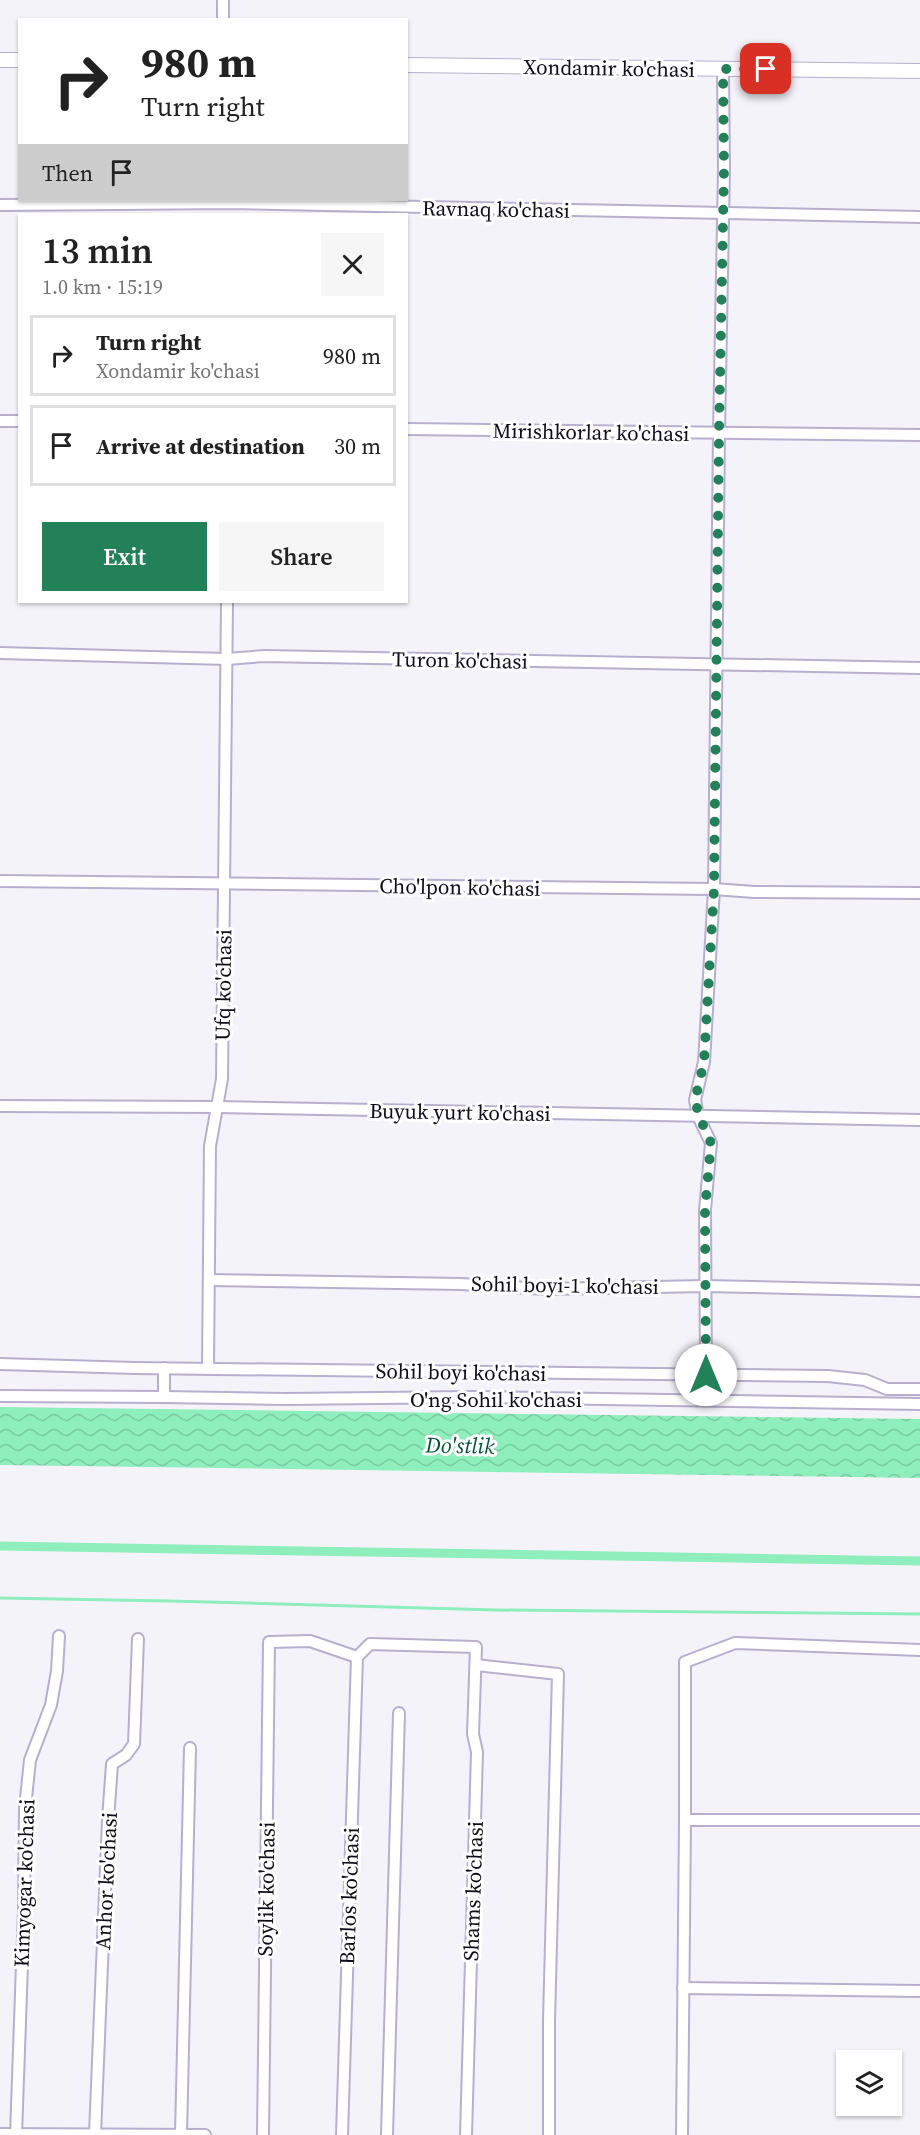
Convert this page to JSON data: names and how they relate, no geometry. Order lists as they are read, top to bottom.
{
  "streets": {
    "main road": ["Xondamir ko'chasi"],
    "street": [
      "Ravnaq ko'chasi",
      "Mirishkorlar ko'chasi",
      "Turon ko'chasi",
      "Cho'lpon ko'chasi",
      "Ufq ko'chasi",
      "Buyuk yurt ko'chasi",
      "Sohil boyi-1 ko'chasi",
      "Sohil boyi ko'chasi",
      "O'ng Sohil ko'chasi",
      "Anhor ko'chasi",
      "Kimyogar ko'chasi",
      "Soylik ko'chasi",
      "Shams ko'chasi",
      "Barlos ko'chasi"
    ]
  },
  "crossings": [
    ["Turon ko'chasi", "Ufq ko'chasi"],
    ["Cho'lpon ko'chasi", "Ufq ko'chasi"],
    ["Ufq ko'chasi", "Buyuk yurt ko'chasi"],
    ["Ufq ko'chasi", "Sohil boyi-1 ko'chasi"],
    ["Ufq ko'chasi", "Sohil boyi ko'chasi"],
    ["Soylik ko'chasi", "Shams ko'chasi"],
    ["Soylik ko'chasi", "Barlos ko'chasi"],
    ["Shams ko'chasi", "Barlos ko'chasi"]
  ],
  "water": ["Do'stlik"],
  "page": {
    "turn": ["980 m", "Turn right"],
    "then": "Then",
    "heading": ["13 min", "1.0 km · 15:19"],
    "list": [
      {
        "name": "Turn right",
        "note": "Xondamir ko'chasi",
        "value": "980 m"
      },
      {
        "name": "Arrive at destination",
        "value": "30 m"
      }
    ],
    "buttons": ["Exit", "Share"]
  }
}
